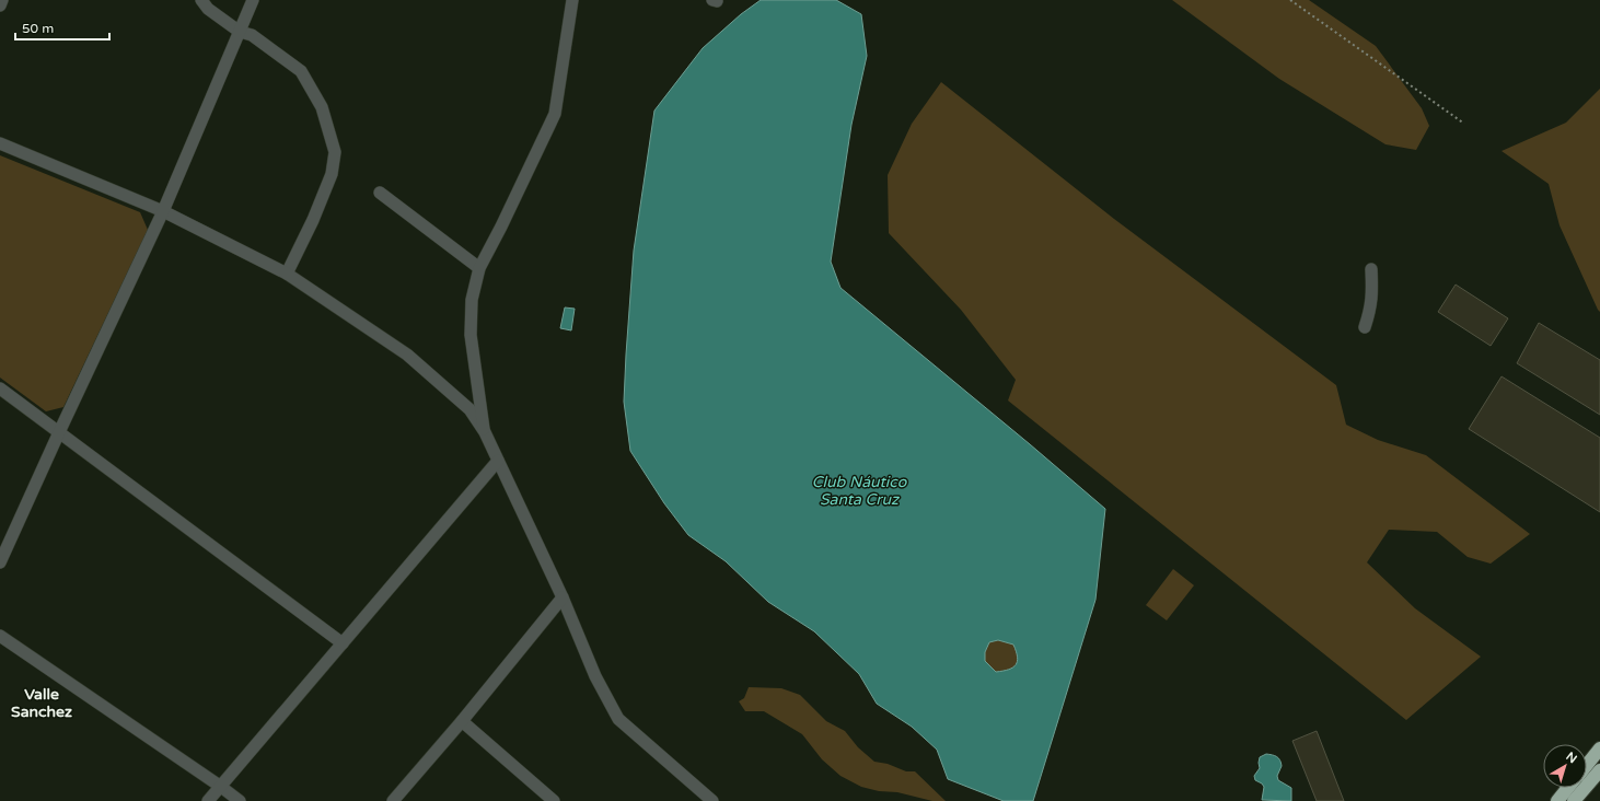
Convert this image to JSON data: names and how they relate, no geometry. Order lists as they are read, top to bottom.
{
  "districts": ["Valle Sanchez"],
  "water": ["Club Náutico Santa Cruz"],
  "scale_bar": "50 m",
  "north": "top right"
}
